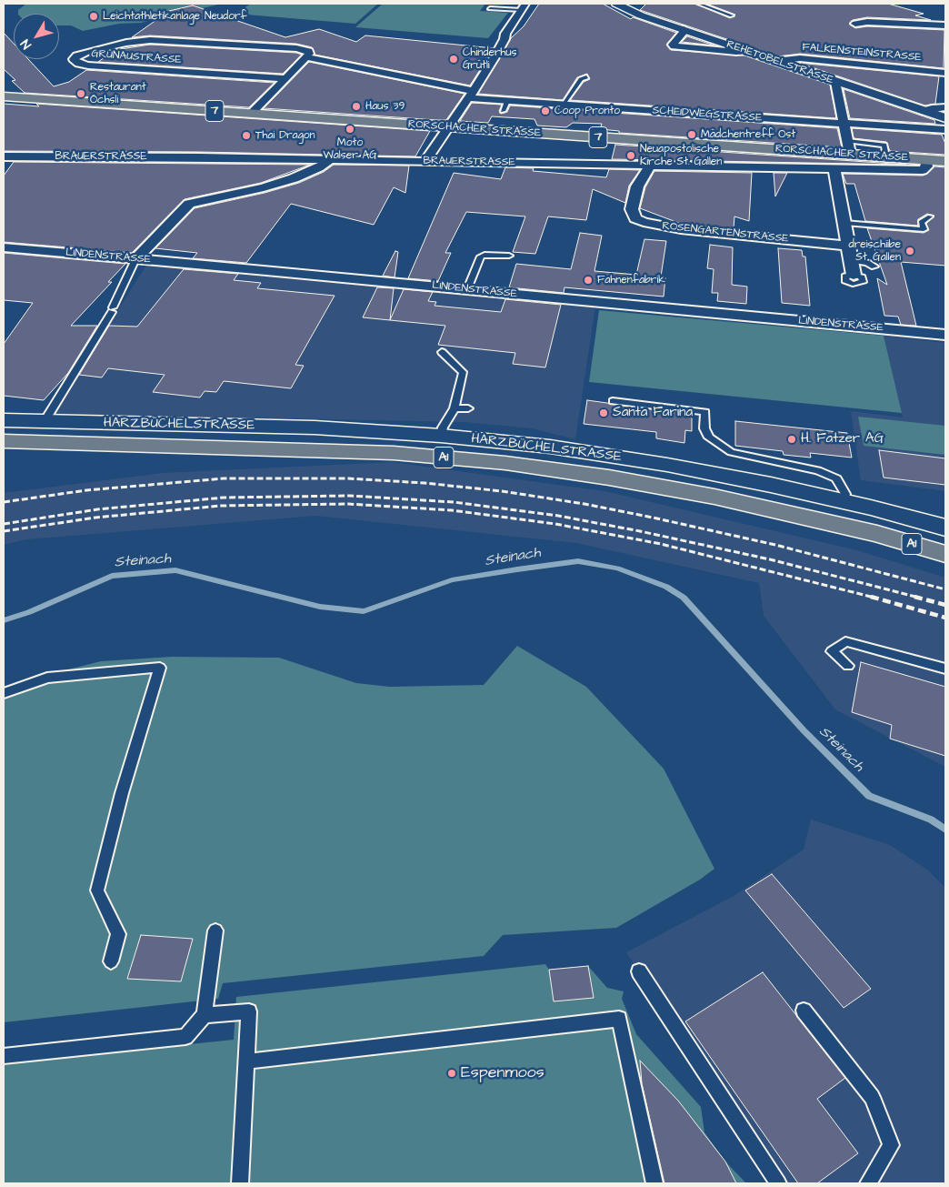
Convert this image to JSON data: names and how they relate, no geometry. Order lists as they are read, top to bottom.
{
  "streets": {
    "main road": ["7", "RORSCHACHER STRASSE", "A1"],
    "street": [
      "FALKENSTEINSTRASSE",
      "GRÜNAUSTRASSE",
      "REHETOBELSTRASSE",
      "SCHEIDWEGSTRASSE",
      "BRAUERSTRASSE",
      "ROSENGARTENSTRASSE",
      "LINDENSTRASSE",
      "HARZBÜCHELSTRASSE"
    ]
  },
  "crossings": [
    ["FALKENSTEINSTRASSE", "REHETOBELSTRASSE"],
    ["GRÜNAUSTRASSE", "SCHEIDWEGSTRASSE"],
    ["RORSCHACHER STRASSE", "BRAUERSTRASSE"],
    ["BRAUERSTRASSE", "ROSENGARTENSTRASSE"]
  ],
  "water": ["Steinach"],
  "places": [
    "Leichtathletikanlage Neudorf",
    "Chinderhus Grütli",
    "Restaurant Öchsli",
    "Haus 39",
    "Coop Pronto",
    "Moto Walser AG",
    "Mädchentreff Ost",
    "Thai Dragon",
    "Neuapostolische Kirche St. Gallen",
    "dreischiibe St. Gallen",
    "Fahnenfabrik",
    "Santa Farina",
    "H. Fatzer AG",
    "Espenmoos"
  ],
  "north": "bottom left"
}
